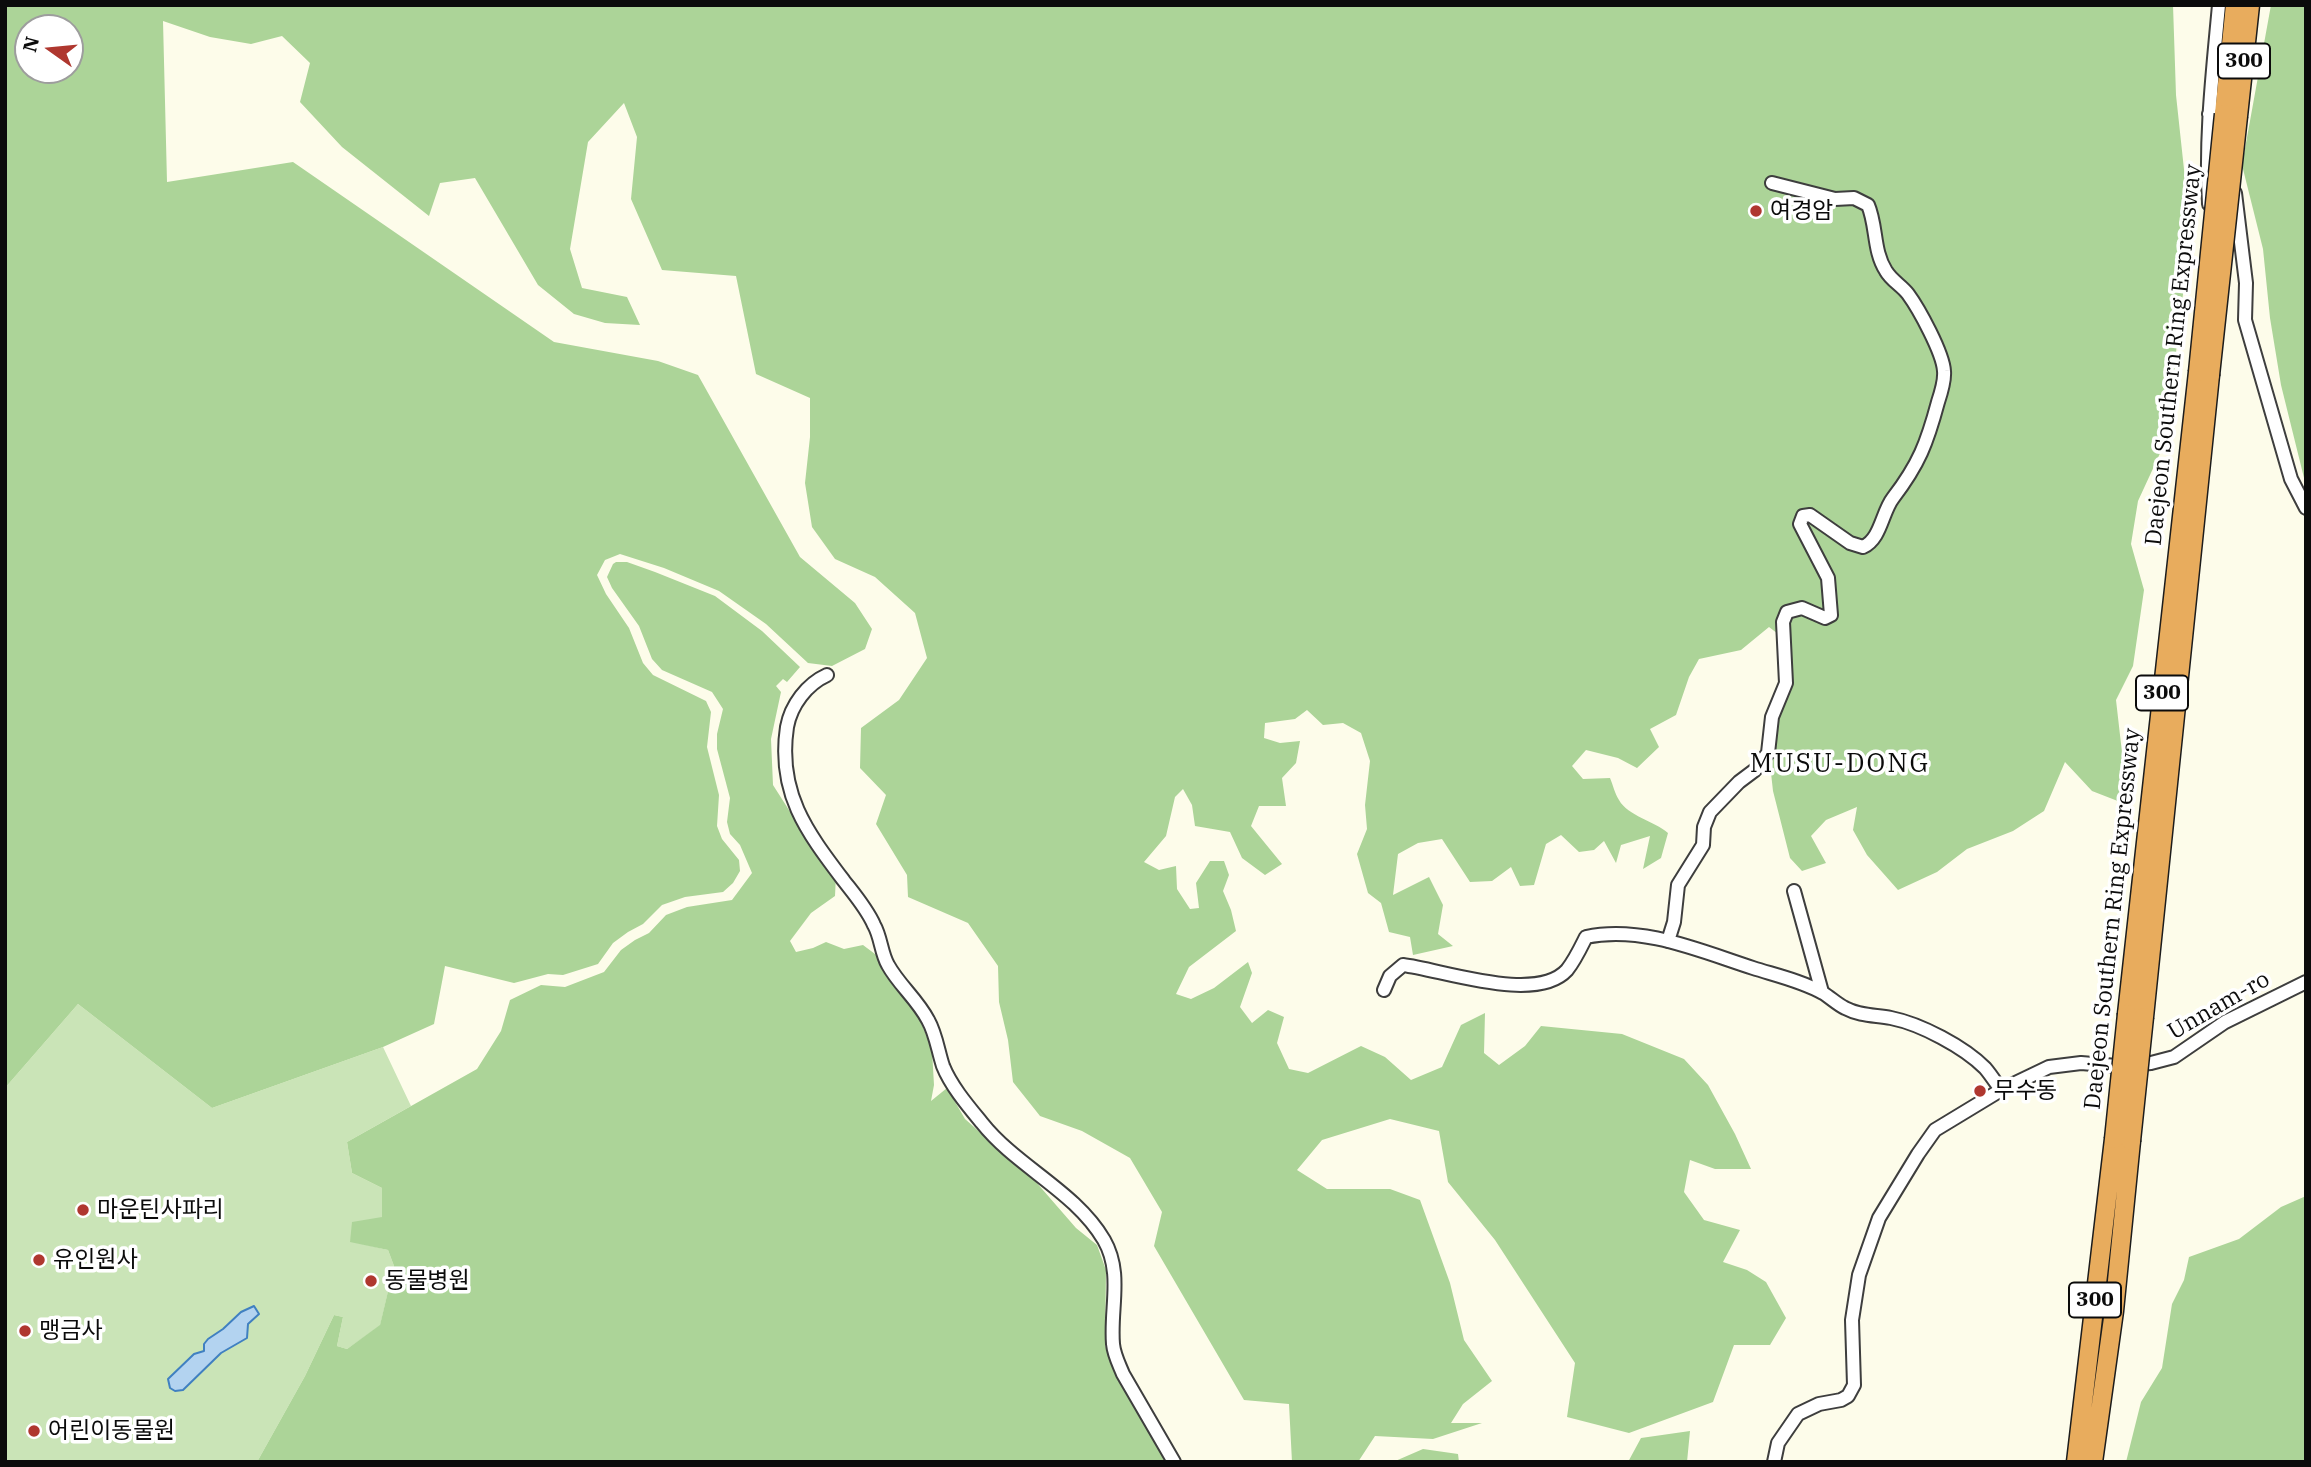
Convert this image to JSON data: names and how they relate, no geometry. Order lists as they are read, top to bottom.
{
  "streets": {
    "highway": ["300", "Daejeon Southern Ring Expressway"],
    "street": ["Unnam-ro"]
  },
  "districts": ["MUSU-DONG"],
  "places": [
    "여경암",
    "무수동",
    "마운틴사파리",
    "유인원사",
    "동물병원",
    "맹금사",
    "어린이동물원"
  ],
  "north": "left"
}
